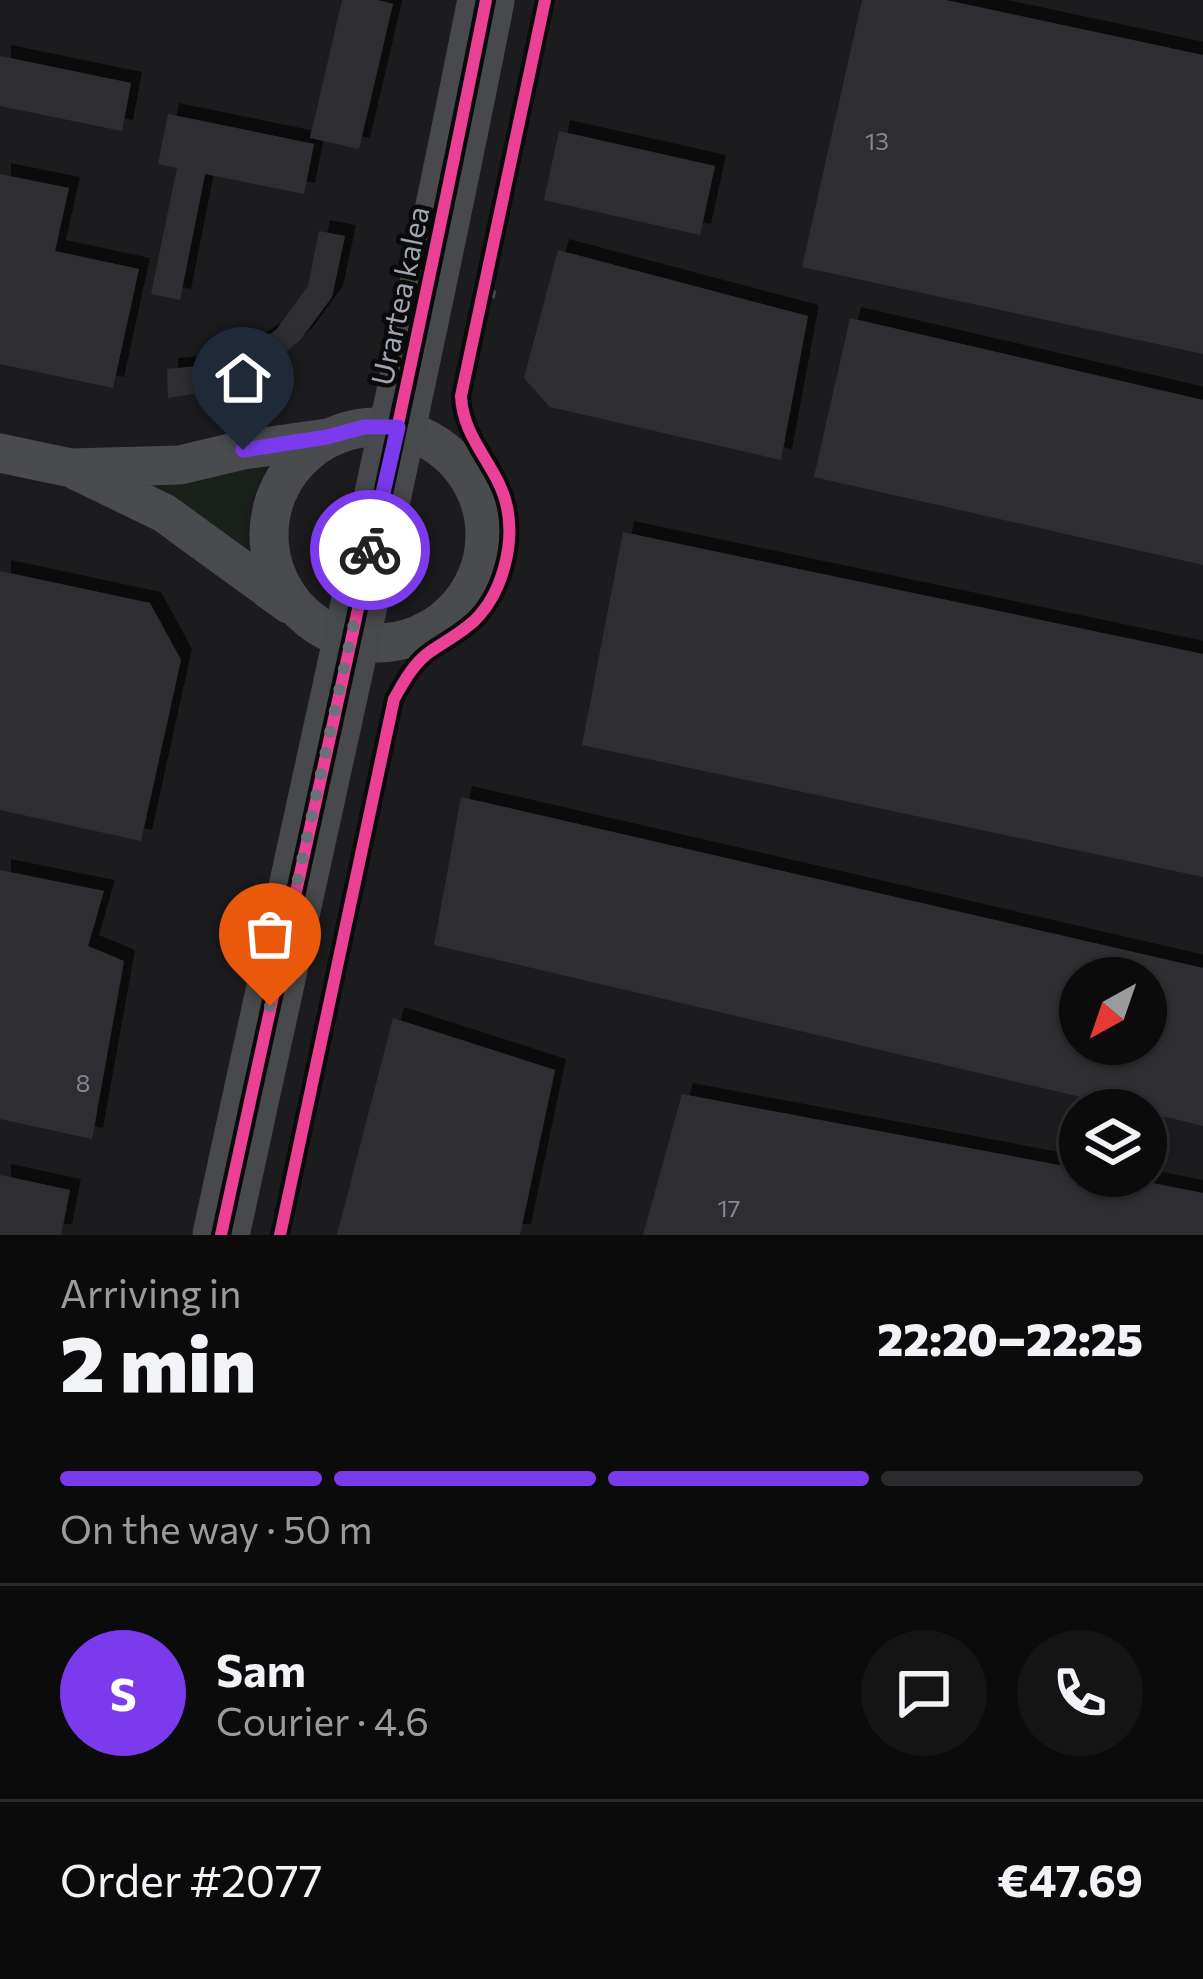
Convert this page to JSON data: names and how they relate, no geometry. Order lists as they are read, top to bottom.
{
  "streets": {
    "street": ["Urartea kalea"]
  },
  "house_numbers": ["13", "8", "17"],
  "north": "bottom left",
  "page": {
    "heading": ["2 min", "Arriving in", "22:20–22:25"],
    "panel": [
      "Sam",
      "Courier · 4.6",
      "Order #2077",
      "€47.69"
    ],
    "bar": "On the way · 50 m",
    "round": "S"
  }
}
